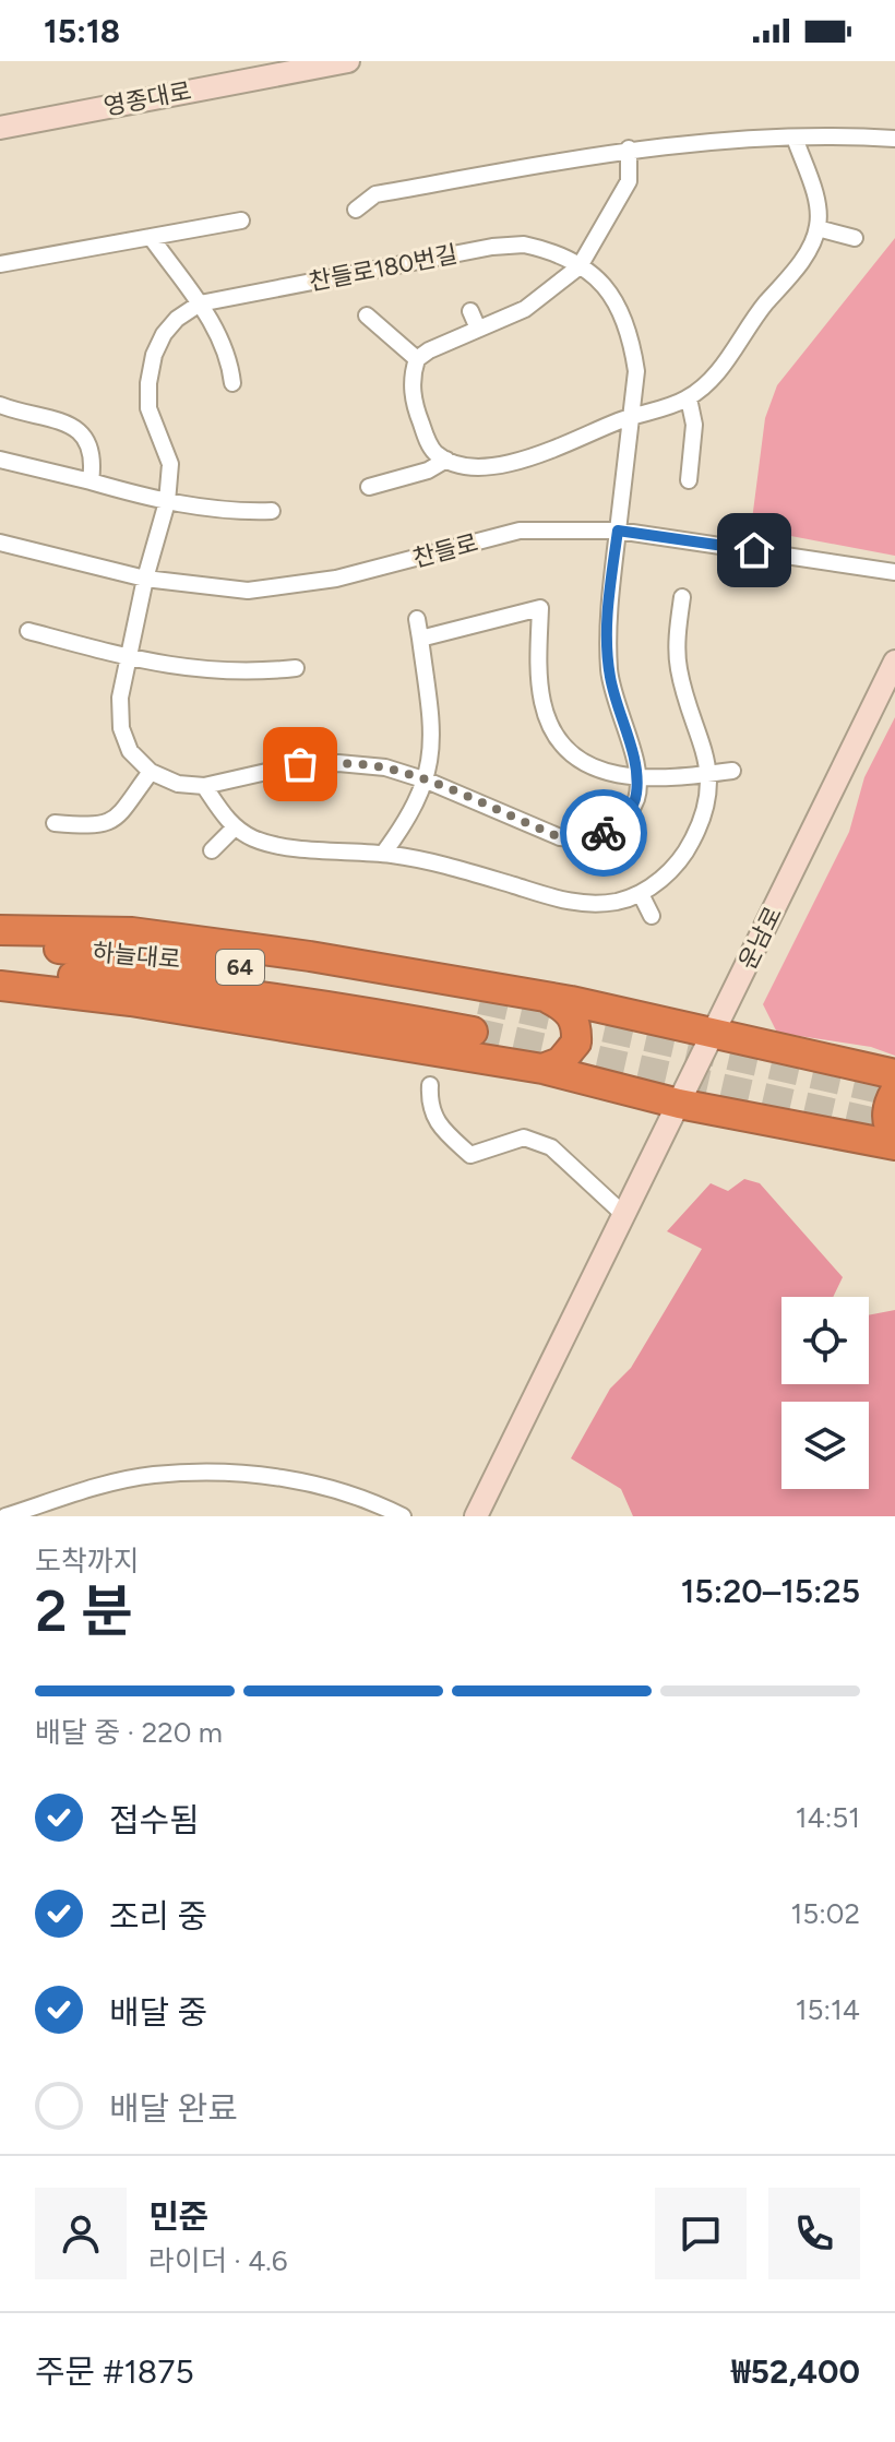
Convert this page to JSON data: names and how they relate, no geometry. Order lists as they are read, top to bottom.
{
  "streets": {
    "highway": ["하늘대로", "64"],
    "street": [
      "영종대로",
      "찬들로180번길",
      "찬들로",
      "운남로"
    ]
  },
  "crossings": [
    ["찬들로180번길", "찬들로"]
  ],
  "page": {
    "status": "15:18",
    "heading": ["2 분", "도착까지", "15:20–15:25"],
    "panel": [
      "민준",
      "라이더 · 4.6",
      "주문 #1875",
      "₩52,400"
    ],
    "bar": "배달 중 · 220 m",
    "list": [
      ["접수됨", "14:51"],
      ["조리 중", "15:02"],
      ["배달 중", "15:14"],
      "배달 완료"
    ]
  }
}
